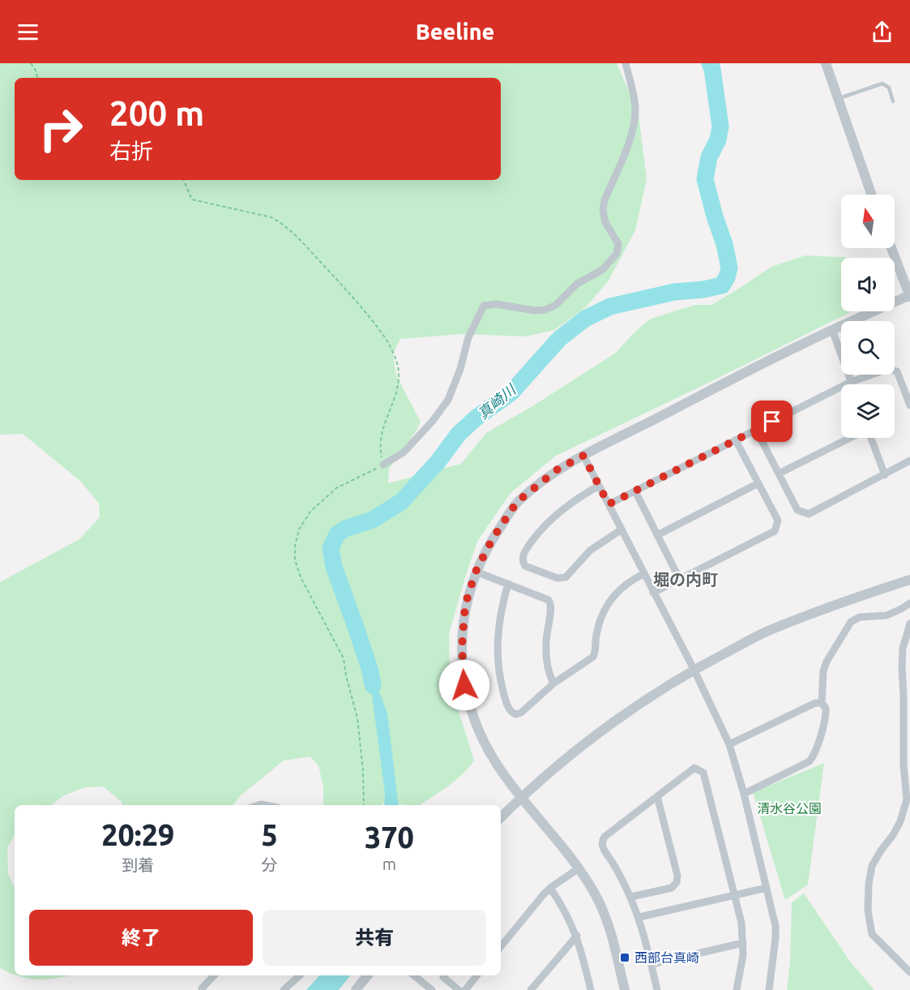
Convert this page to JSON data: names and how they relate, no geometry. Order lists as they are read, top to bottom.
{
  "districts": ["堀の内町"],
  "water": ["真崎川"],
  "parks": ["清水谷公園"],
  "places": {
    "transit": ["西部台真崎"]
  },
  "north": "top",
  "page": {
    "header": "Beeline",
    "turn": ["200 m", "右折"],
    "eta": [
      "20:29",
      "到着",
      "5",
      "分",
      "370",
      "m"
    ],
    "buttons": ["終了", "共有"]
  }
}
